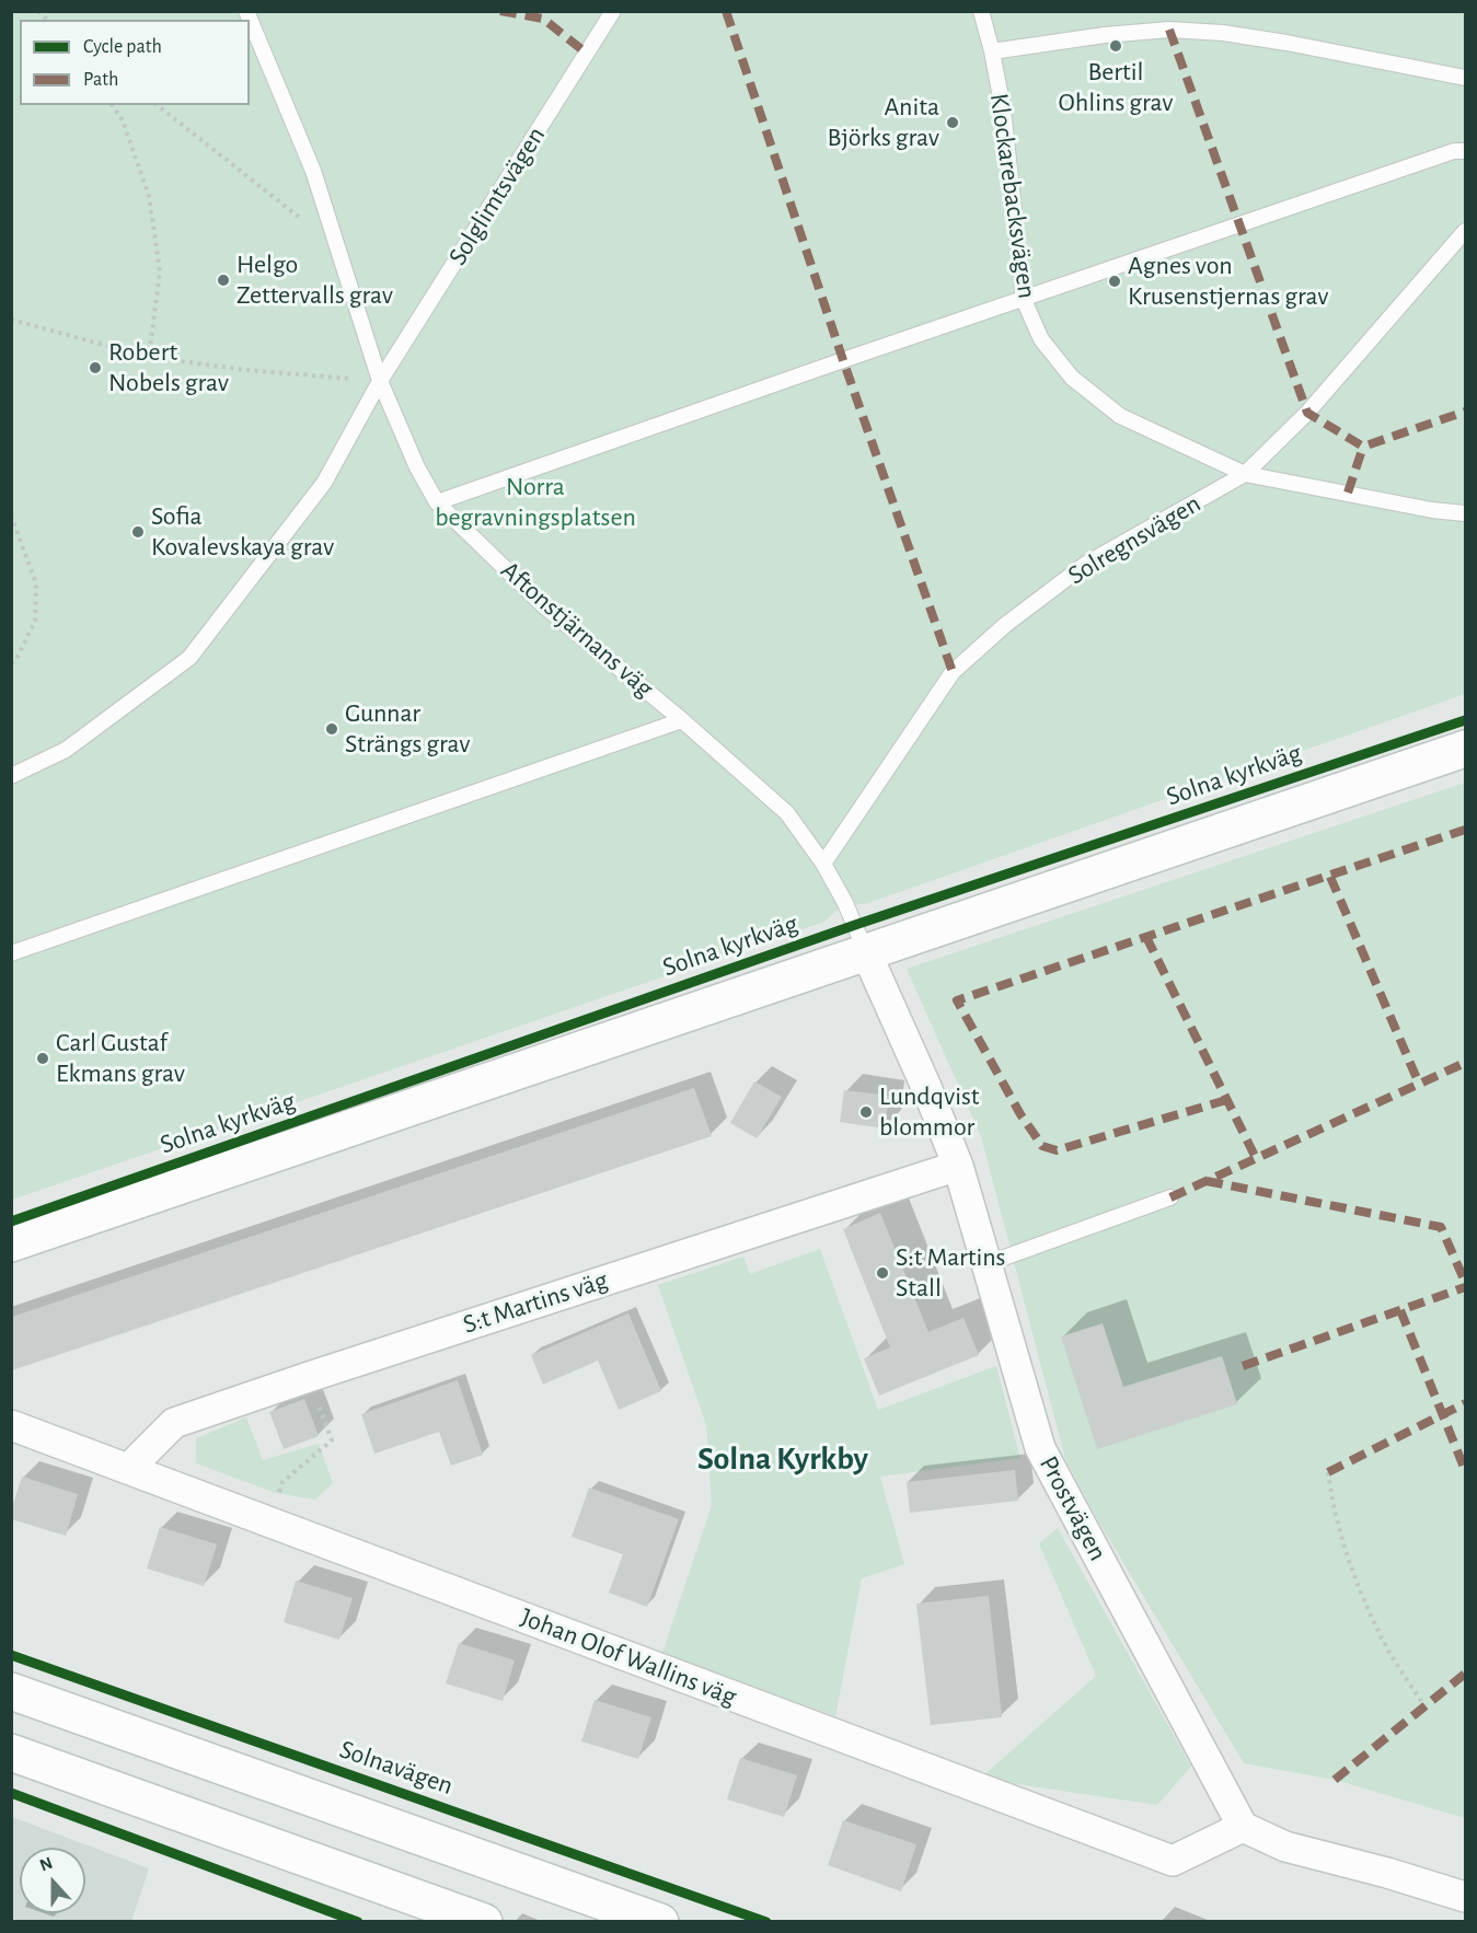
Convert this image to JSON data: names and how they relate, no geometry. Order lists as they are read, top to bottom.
{
  "streets": {
    "street": [
      "Solna kyrkväg",
      "S:t Martins väg",
      "Prostvägen",
      "Johan Olof Wallins väg"
    ],
    "lane": [
      "Solglimtsvägen",
      "Klockarebacksvägen",
      "Solregnsvägen",
      "Aftonstjärnans väg"
    ],
    "cycle path": ["Solnavägen"]
  },
  "crossings": [
    ["Solglimtsvägen", "Aftonstjärnans väg"],
    ["Klockarebacksvägen", "Solregnsvägen"],
    ["Solregnsvägen", "Aftonstjärnans väg"],
    ["Aftonstjärnans väg", "Solna kyrkväg"],
    ["Aftonstjärnans väg", "Prostvägen"],
    ["Solna kyrkväg", "Prostvägen"],
    ["S:t Martins väg", "Prostvägen"],
    ["S:t Martins väg", "Johan Olof Wallins väg"],
    ["Prostvägen", "Johan Olof Wallins väg"]
  ],
  "districts": ["Solna Kyrkby"],
  "parks": ["Norra begravningsplatsen"],
  "places": [
    "Bertil Ohlins grav",
    "Anita Björks grav",
    "Helgo Zettervalls grav",
    "Agnes von Krusenstjernas grav",
    "Robert Nobels grav",
    "Sofia Kovalevskaya grav",
    "Gunnar Strängs grav",
    "Carl Gustaf Ekmans grav",
    "Lundqvist blommor",
    "S:t Martins Stall"
  ],
  "legend": ["Cycle path", "Path"],
  "north": "top"
}
